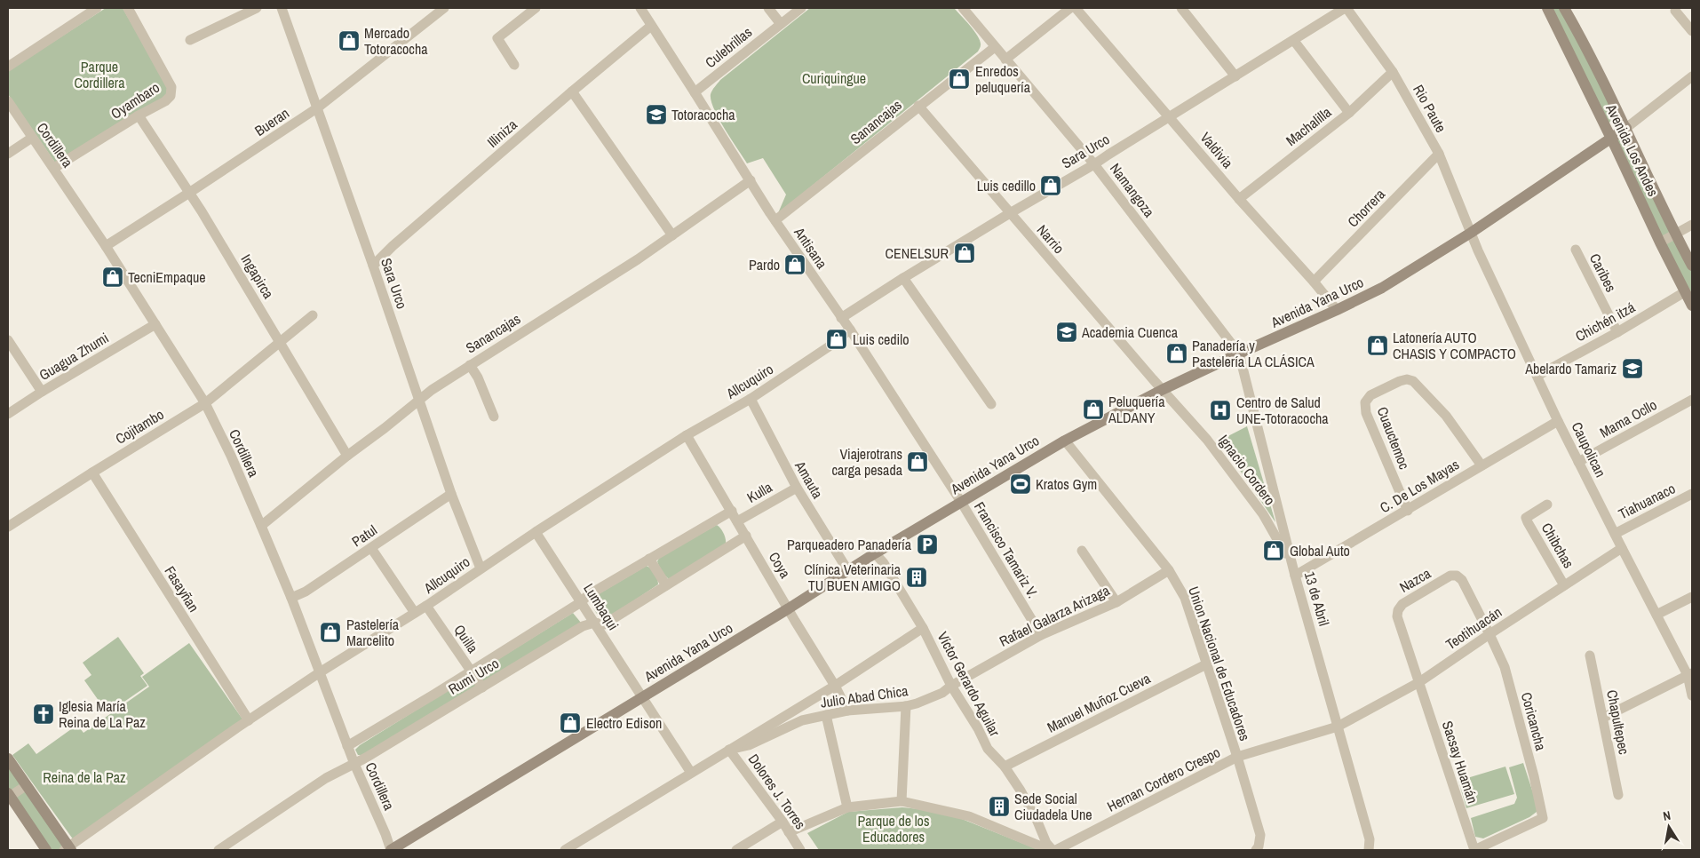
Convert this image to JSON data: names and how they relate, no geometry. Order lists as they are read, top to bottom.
{
  "streets": {
    "street": [
      "Culebrillas",
      "Oyambaro",
      "Rio Paute",
      "Bueran",
      "Sanancajas",
      "Machalilla",
      "Illiniza",
      "Cordillera",
      "Valdivia",
      "Avenida Los Andes",
      "Sara Urco",
      "Namangoza",
      "Chorrera",
      "Narrio",
      "Antisana",
      "Caribes",
      "Ingapirca",
      "Avenida Yana Urco",
      "Chichén itzá",
      "Guagua Zhumi",
      "Allcuquiro",
      "Mama Ocllo",
      "Cojitambo",
      "Cuauctemoc",
      "Caupolican",
      "Ignacio Cordero",
      "Amauta",
      "C. De Los Mayas",
      "Kulla",
      "Tiahuanaco",
      "Patul",
      "Chibchas",
      "Francisco Tamariz V.",
      "Coya",
      "Nazca",
      "Fasayñan",
      "13 de Abril",
      "Lumbaqui",
      "Rafael Galarza Arizaga",
      "Teotihuacán",
      "Quilla",
      "Union Nacional de Educadores",
      "Rumi Urco",
      "Víctor Gerardo Aguilar",
      "Julio Abad Chica",
      "Manuel Muñoz Cueva",
      "Coricancha",
      "Chapultepec",
      "Sacsay Huamán",
      "Hernan Cordero Crespo",
      "Dolores J. Torres"
    ]
  },
  "crossings": [
    ["Culebrillas", "Antisana"],
    ["Oyambaro", "Cordillera"],
    ["Oyambaro", "Ingapirca"],
    ["Rio Paute", "Machalilla"],
    ["Rio Paute", "Sara Urco"],
    ["Rio Paute", "Chorrera"],
    ["Rio Paute", "Avenida Yana Urco"],
    ["Rio Paute", "Caupolican"],
    ["Bueran", "Cordillera"],
    ["Bueran", "Sara Urco"],
    ["Bueran", "Ingapirca"],
    ["Sanancajas", "Cordillera"],
    ["Sanancajas", "Sara Urco"],
    ["Sanancajas", "Namangoza"],
    ["Sanancajas", "Narrio"],
    ["Sanancajas", "Antisana"],
    ["Sanancajas", "Ingapirca"],
    ["Machalilla", "Valdivia"],
    ["Illiniza", "Sara Urco"],
    ["Illiniza", "Antisana"],
    ["Cordillera", "Avenida Yana Urco"],
    ["Cordillera", "Guagua Zhumi"],
    ["Cordillera", "Allcuquiro"],
    ["Cordillera", "Cojitambo"],
    ["Cordillera", "Patul"],
    ["Cordillera", "Rumi Urco"],
    ["Valdivia", "Sara Urco"],
    ["Valdivia", "Chorrera"],
    ["Valdivia", "Avenida Yana Urco"],
    ["Avenida Los Andes", "Avenida Yana Urco"],
    ["Avenida Los Andes", "Chichén itzá"],
    ["Sara Urco", "Namangoza"],
    ["Sara Urco", "Narrio"],
    ["Sara Urco", "Antisana"],
    ["Sara Urco", "Allcuquiro"],
    ["Sara Urco", "Patul"],
    ["Namangoza", "Avenida Yana Urco"],
    ["Namangoza", "13 de Abril"],
    ["Narrio", "Avenida Yana Urco"],
    ["Narrio", "Ignacio Cordero"],
    ["Antisana", "Avenida Yana Urco"],
    ["Antisana", "Allcuquiro"],
    ["Antisana", "Francisco Tamariz V."],
    ["Caribes", "Chichén itzá"],
    ["Ingapirca", "Cojitambo"],
    ["Avenida Yana Urco", "Caupolican"],
    ["Avenida Yana Urco", "Ignacio Cordero"],
    ["Avenida Yana Urco", "Amauta"],
    ["Avenida Yana Urco", "Francisco Tamariz V."],
    ["Avenida Yana Urco", "Coya"],
    ["Avenida Yana Urco", "13 de Abril"],
    ["Avenida Yana Urco", "Lumbaqui"],
    ["Avenida Yana Urco", "Union Nacional de Educadores"],
    ["Avenida Yana Urco", "Víctor Gerardo Aguilar"],
    ["Chichén itzá", "Caupolican"],
    ["Allcuquiro", "Amauta"],
    ["Allcuquiro", "Coya"],
    ["Allcuquiro", "Fasayñan"],
    ["Allcuquiro", "Lumbaqui"],
    ["Allcuquiro", "Quilla"],
    ["Mama Ocllo", "Caupolican"],
    ["Cojitambo", "Fasayñan"],
    ["Cuauctemoc", "C. De Los Mayas"],
    ["Caupolican", "C. De Los Mayas"],
    ["Caupolican", "Tiahuanaco"],
    ["Caupolican", "Teotihuacán"],
    ["Ignacio Cordero", "C. De Los Mayas"],
    ["Ignacio Cordero", "13 de Abril"],
    ["Amauta", "Kulla"],
    ["C. De Los Mayas", "13 de Abril"],
    ["Kulla", "Coya"],
    ["Chibchas", "Teotihuacán"],
    ["Francisco Tamariz V.", "Rafael Galarza Arizaga"],
    ["Coya", "Rumi Urco"],
    ["Coya", "Julio Abad Chica"],
    ["Nazca", "Teotihuacán"],
    ["Nazca", "Coricancha"],
    ["Nazca", "Sacsay Huamán"],
    ["13 de Abril", "Teotihuacán"],
    ["13 de Abril", "Hernan Cordero Crespo"],
    ["Lumbaqui", "Rumi Urco"],
    ["Lumbaqui", "Julio Abad Chica"],
    ["Rafael Galarza Arizaga", "Union Nacional de Educadores"],
    ["Rafael Galarza Arizaga", "Víctor Gerardo Aguilar"],
    ["Rafael Galarza Arizaga", "Julio Abad Chica"],
    ["Teotihuacán", "Coricancha"],
    ["Teotihuacán", "Sacsay Huamán"],
    ["Teotihuacán", "Hernan Cordero Crespo"],
    ["Quilla", "Rumi Urco"],
    ["Union Nacional de Educadores", "Manuel Muñoz Cueva"],
    ["Union Nacional de Educadores", "Hernan Cordero Crespo"],
    ["Víctor Gerardo Aguilar", "Julio Abad Chica"],
    ["Víctor Gerardo Aguilar", "Manuel Muñoz Cueva"],
    ["Julio Abad Chica", "Dolores J. Torres"],
    ["Coricancha", "Sacsay Huamán"]
  ],
  "parks": [
    "Parque Cordillera",
    "Curiquingue",
    "Reina de la Paz",
    "Parque de los Educadores"
  ],
  "places": {
    "shop": [
      "Mercado Totoracocha",
      "Enredos peluquería",
      "Luis cedillo",
      "CENELSUR",
      "Pardo",
      "TecniEmpaque",
      "Luis cedilo",
      "Latonería AUTO CHASIS Y COMPACTO",
      "Panadería y Pastelería LA CLÁSICA",
      "Peluquería ALDANY",
      "Viajerotrans carga pesada",
      "Global Auto",
      "Pastelería Marcelito",
      "Electro Edison"
    ],
    "school or university": ["Totoracocha", "Academia Cuenca", "Abelardo Tamariz"],
    "hospital": ["Centro de Salud UNE-Totoracocha"],
    "sports": ["Kratos Gym"],
    "parking": ["Parqueadero Panadería"],
    "building": ["Clínica Veterinaria TU BUEN AMIGO", "Sede Social Ciudadela Une"],
    "church": ["Iglesia María Reina de La Paz"]
  },
  "north": "top"
}
